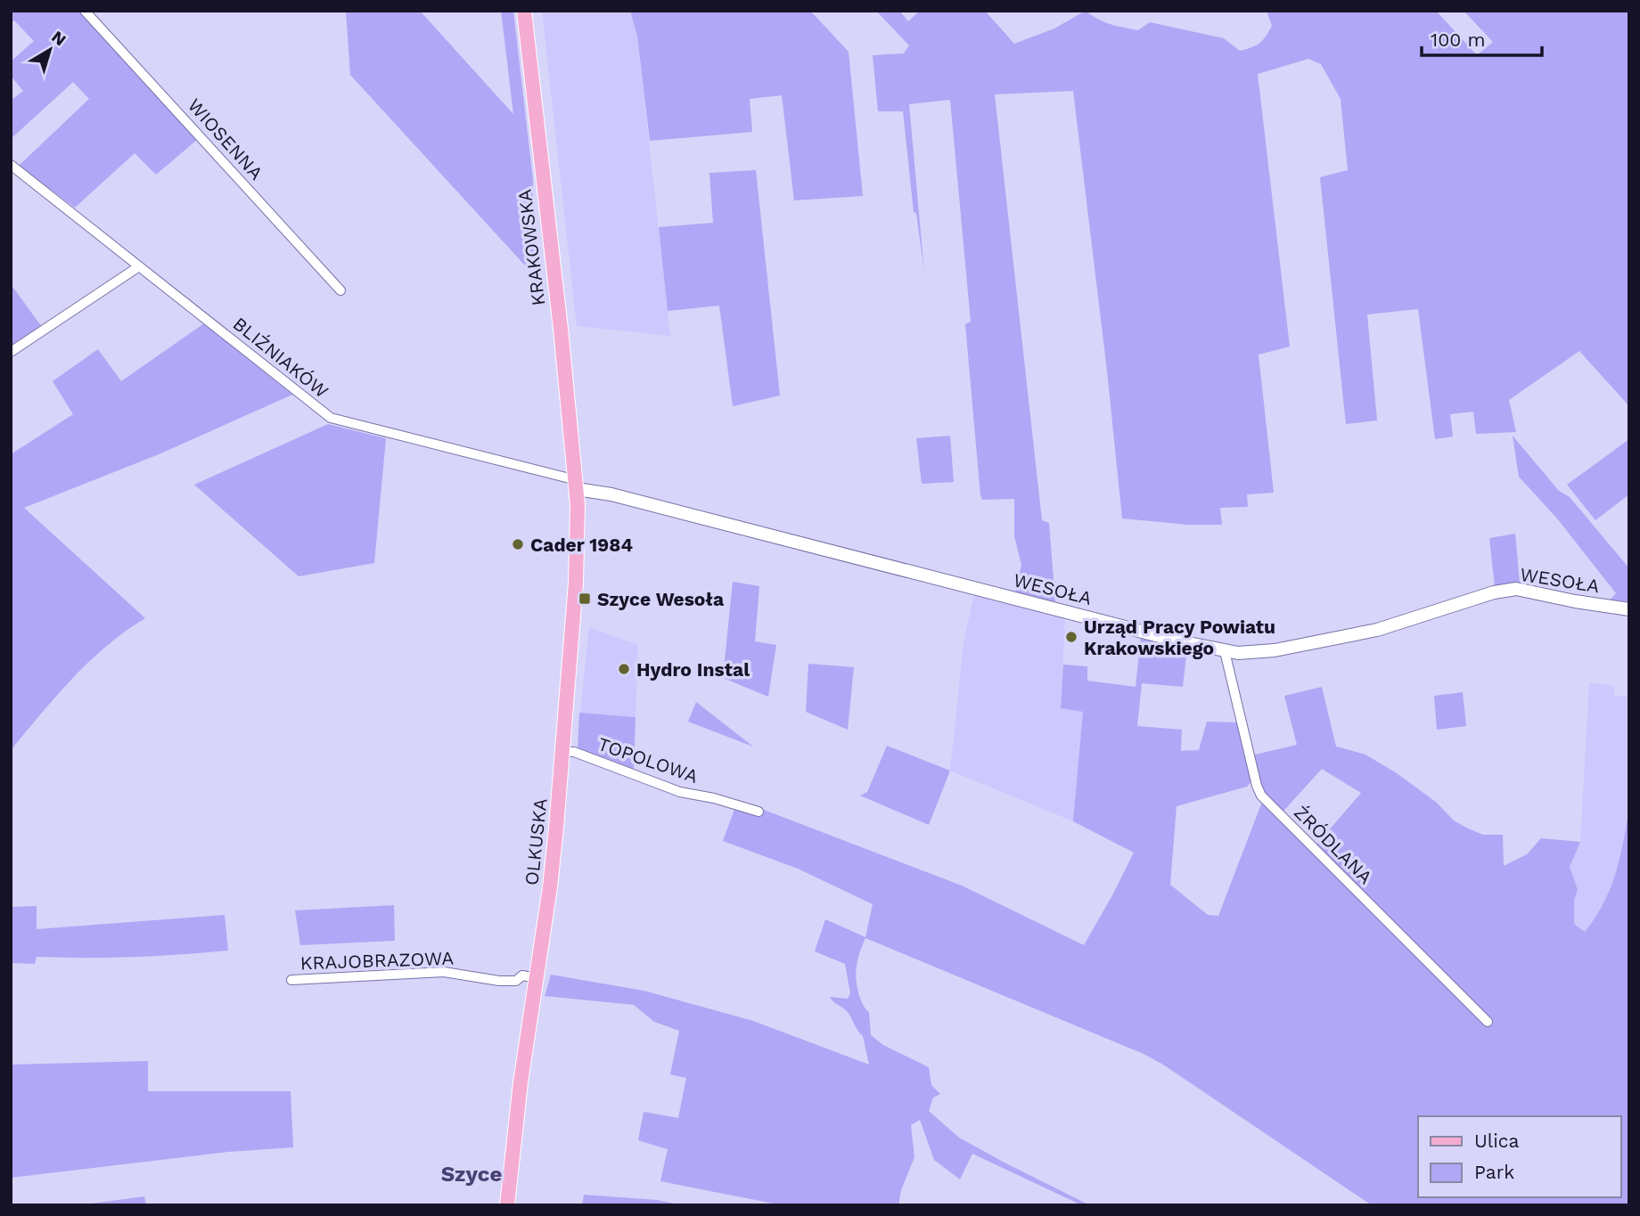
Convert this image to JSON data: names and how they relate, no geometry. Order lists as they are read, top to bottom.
{
  "streets": {
    "main road": ["KRAKOWSKA", "OLKUSKA"],
    "street": [
      "WIOSENNA",
      "BLIŹNIAKÓW",
      "WESOŁA",
      "TOPOLOWA",
      "ŹRÓDLANA",
      "KRAJOBRAZOWA"
    ]
  },
  "crossings": [
    ["KRAKOWSKA", "BLIŹNIAKÓW"],
    ["KRAKOWSKA", "WESOŁA"],
    ["KRAKOWSKA", "OLKUSKA"],
    ["BLIŹNIAKÓW", "WESOŁA"],
    ["BLIŹNIAKÓW", "OLKUSKA"],
    ["WESOŁA", "OLKUSKA"],
    ["WESOŁA", "ŹRÓDLANA"],
    ["TOPOLOWA", "OLKUSKA"],
    ["OLKUSKA", "KRAJOBRAZOWA"]
  ],
  "districts": ["Szyce"],
  "places": {
    "other": ["Cader 1984", "Urząd Pracy Powiatu Krakowskiego", "Hydro Instal"],
    "transit": ["Szyce Wesoła"]
  },
  "legend": ["Ulica", "Park"],
  "scale_bar": "100 m",
  "north": "top right"
}
